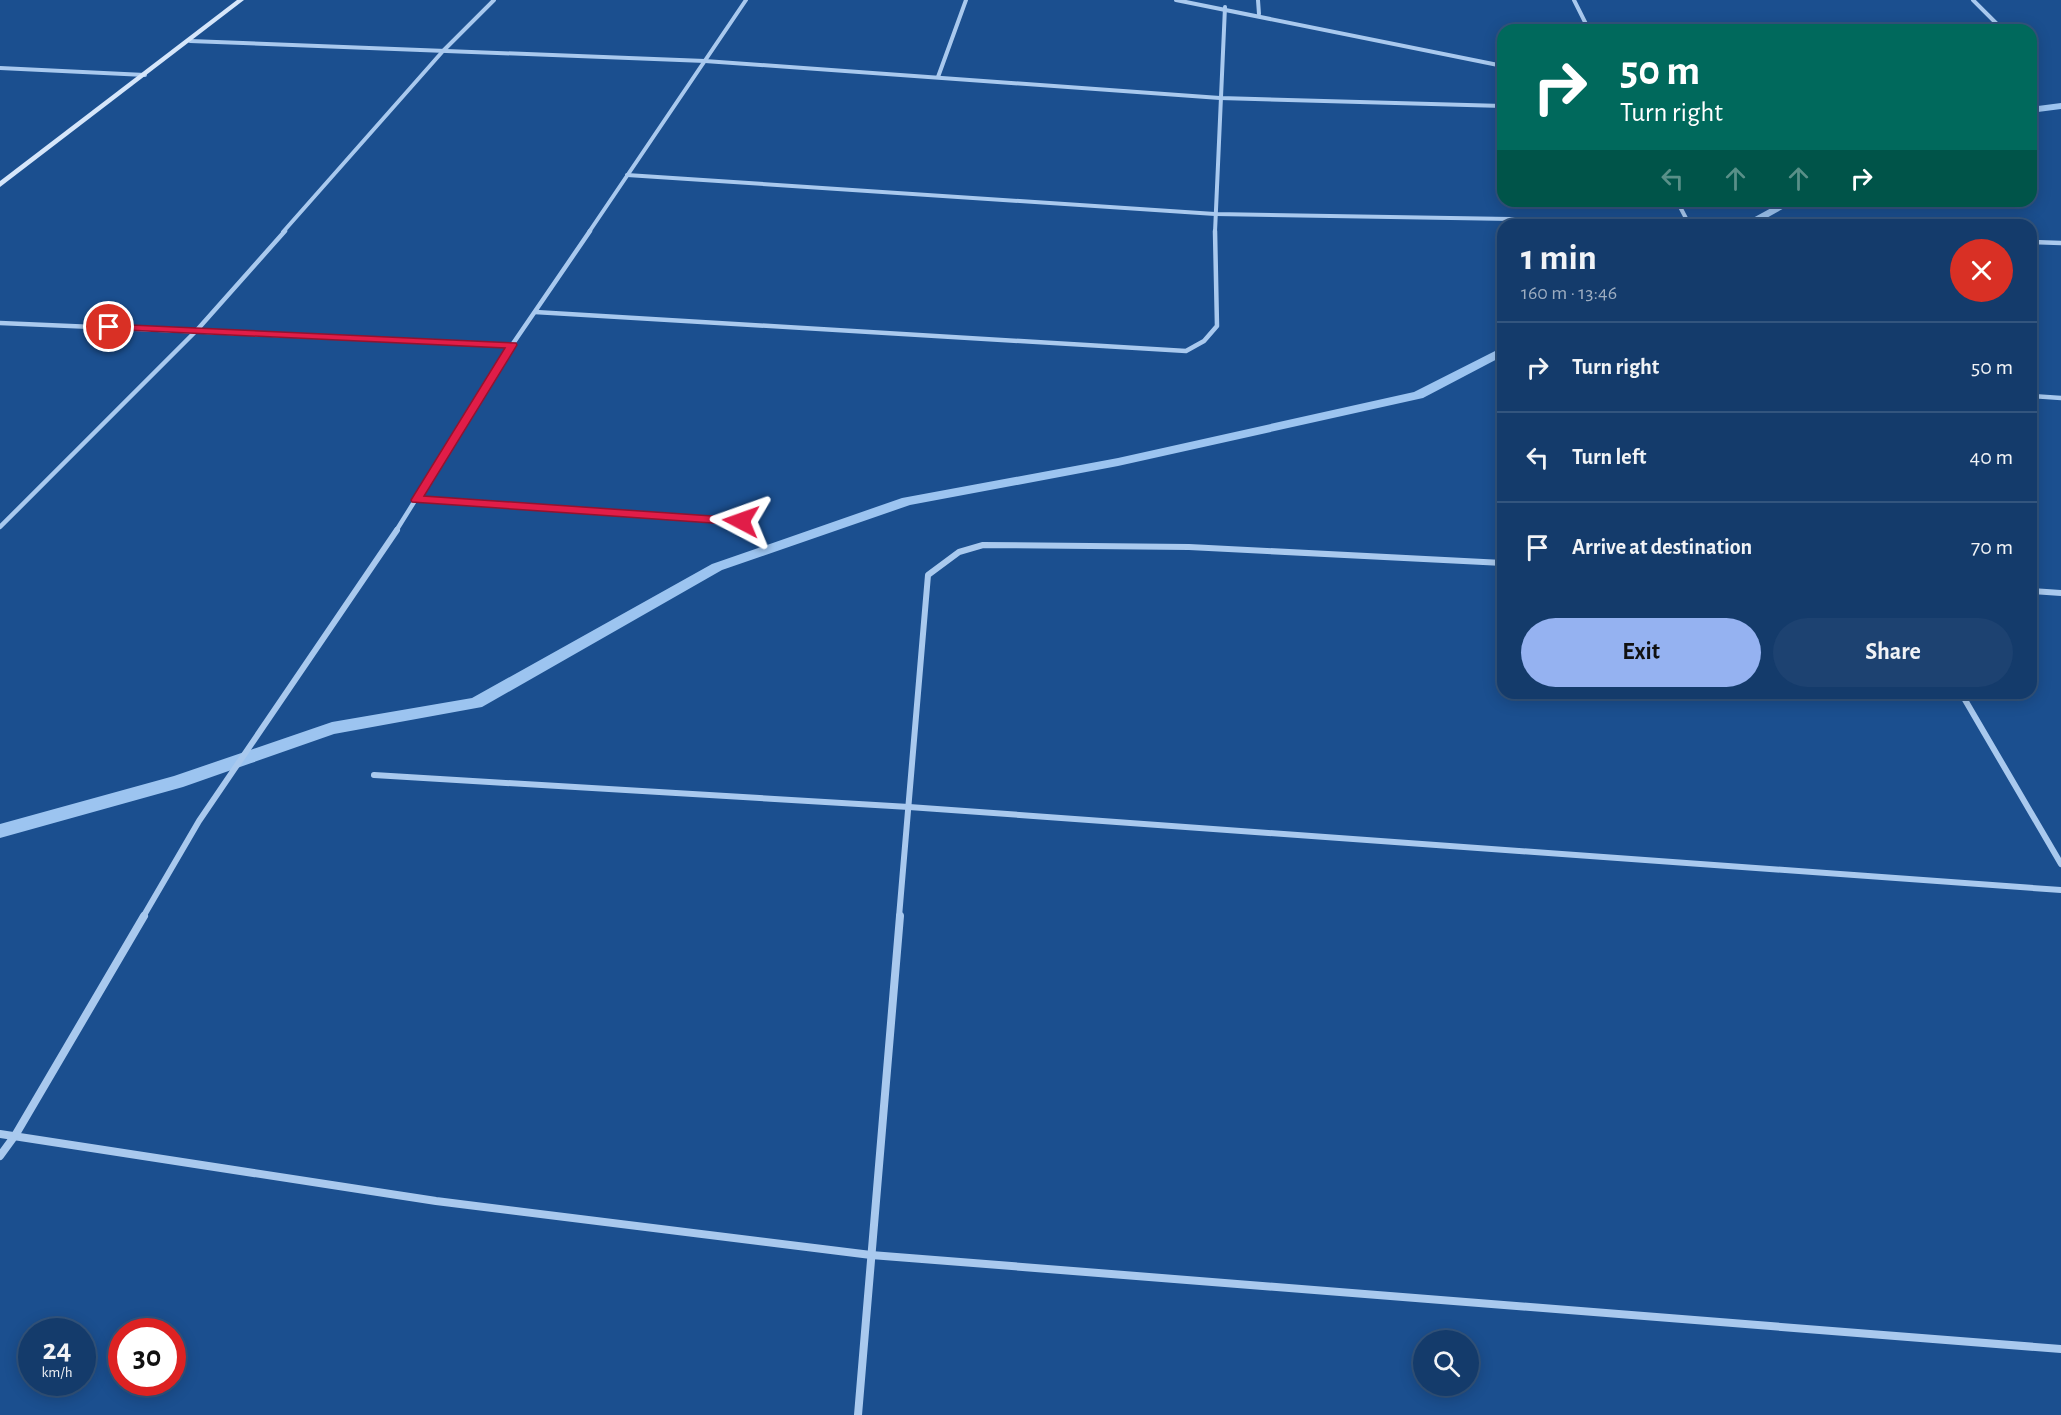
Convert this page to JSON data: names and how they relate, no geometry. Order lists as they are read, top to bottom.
{
  "page": {
    "turn": ["50 m", "Turn right"],
    "heading": ["1 min", "160 m · 13:46"],
    "list": [
      {
        "name": "Turn right",
        "value": "50 m"
      },
      {
        "name": "Turn left",
        "value": "40 m"
      },
      {
        "name": "Arrive at destination",
        "value": "70 m"
      }
    ],
    "buttons": ["Exit", "Share"],
    "speed": "24 km/h",
    "limit": "30"
  }
}
